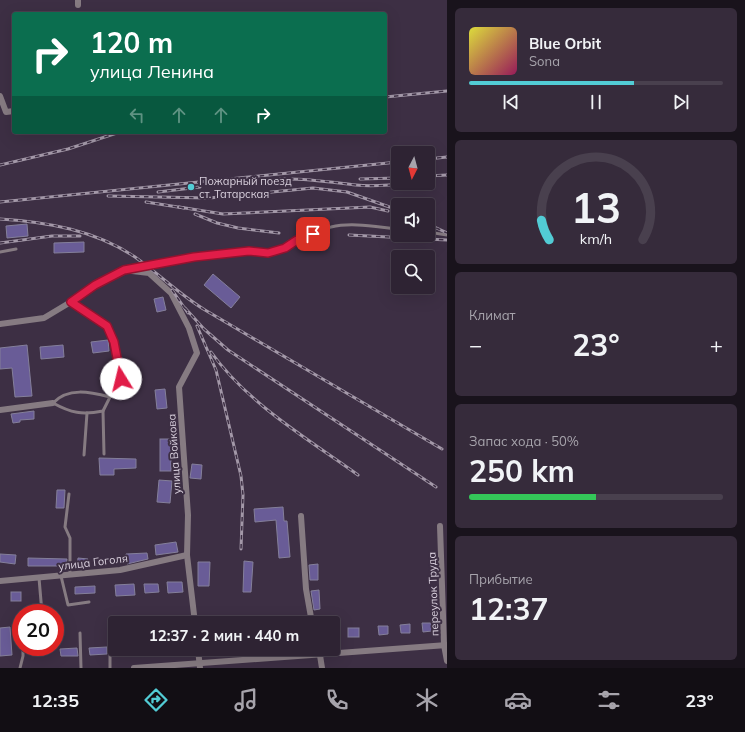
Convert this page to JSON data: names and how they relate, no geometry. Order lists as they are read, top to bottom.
{
  "streets": {
    "street": ["улица Войкова", "улица Гоголя", "переулок Труда"]
  },
  "crossings": [
    ["улица Войкова", "улица Гоголя"]
  ],
  "places": ["Пожарный поезд ст. Татарская"],
  "north": "bottom",
  "page": {
    "turn": ["120 m", "улица Ленина"],
    "song": ["Blue Orbit", "Sona"],
    "tile": [
      "Климат",
      ["Запас хода · 50%", "250 km"],
      ["Прибытие", "12:37"]
    ],
    "heat": ["−", "23°", "+"],
    "limit": "20",
    "trip": "12:37 · 2 мин · 440 m",
    "tabs": ["12:35", "23°"],
    "gauge": ["13", "km/h"]
  }
}
